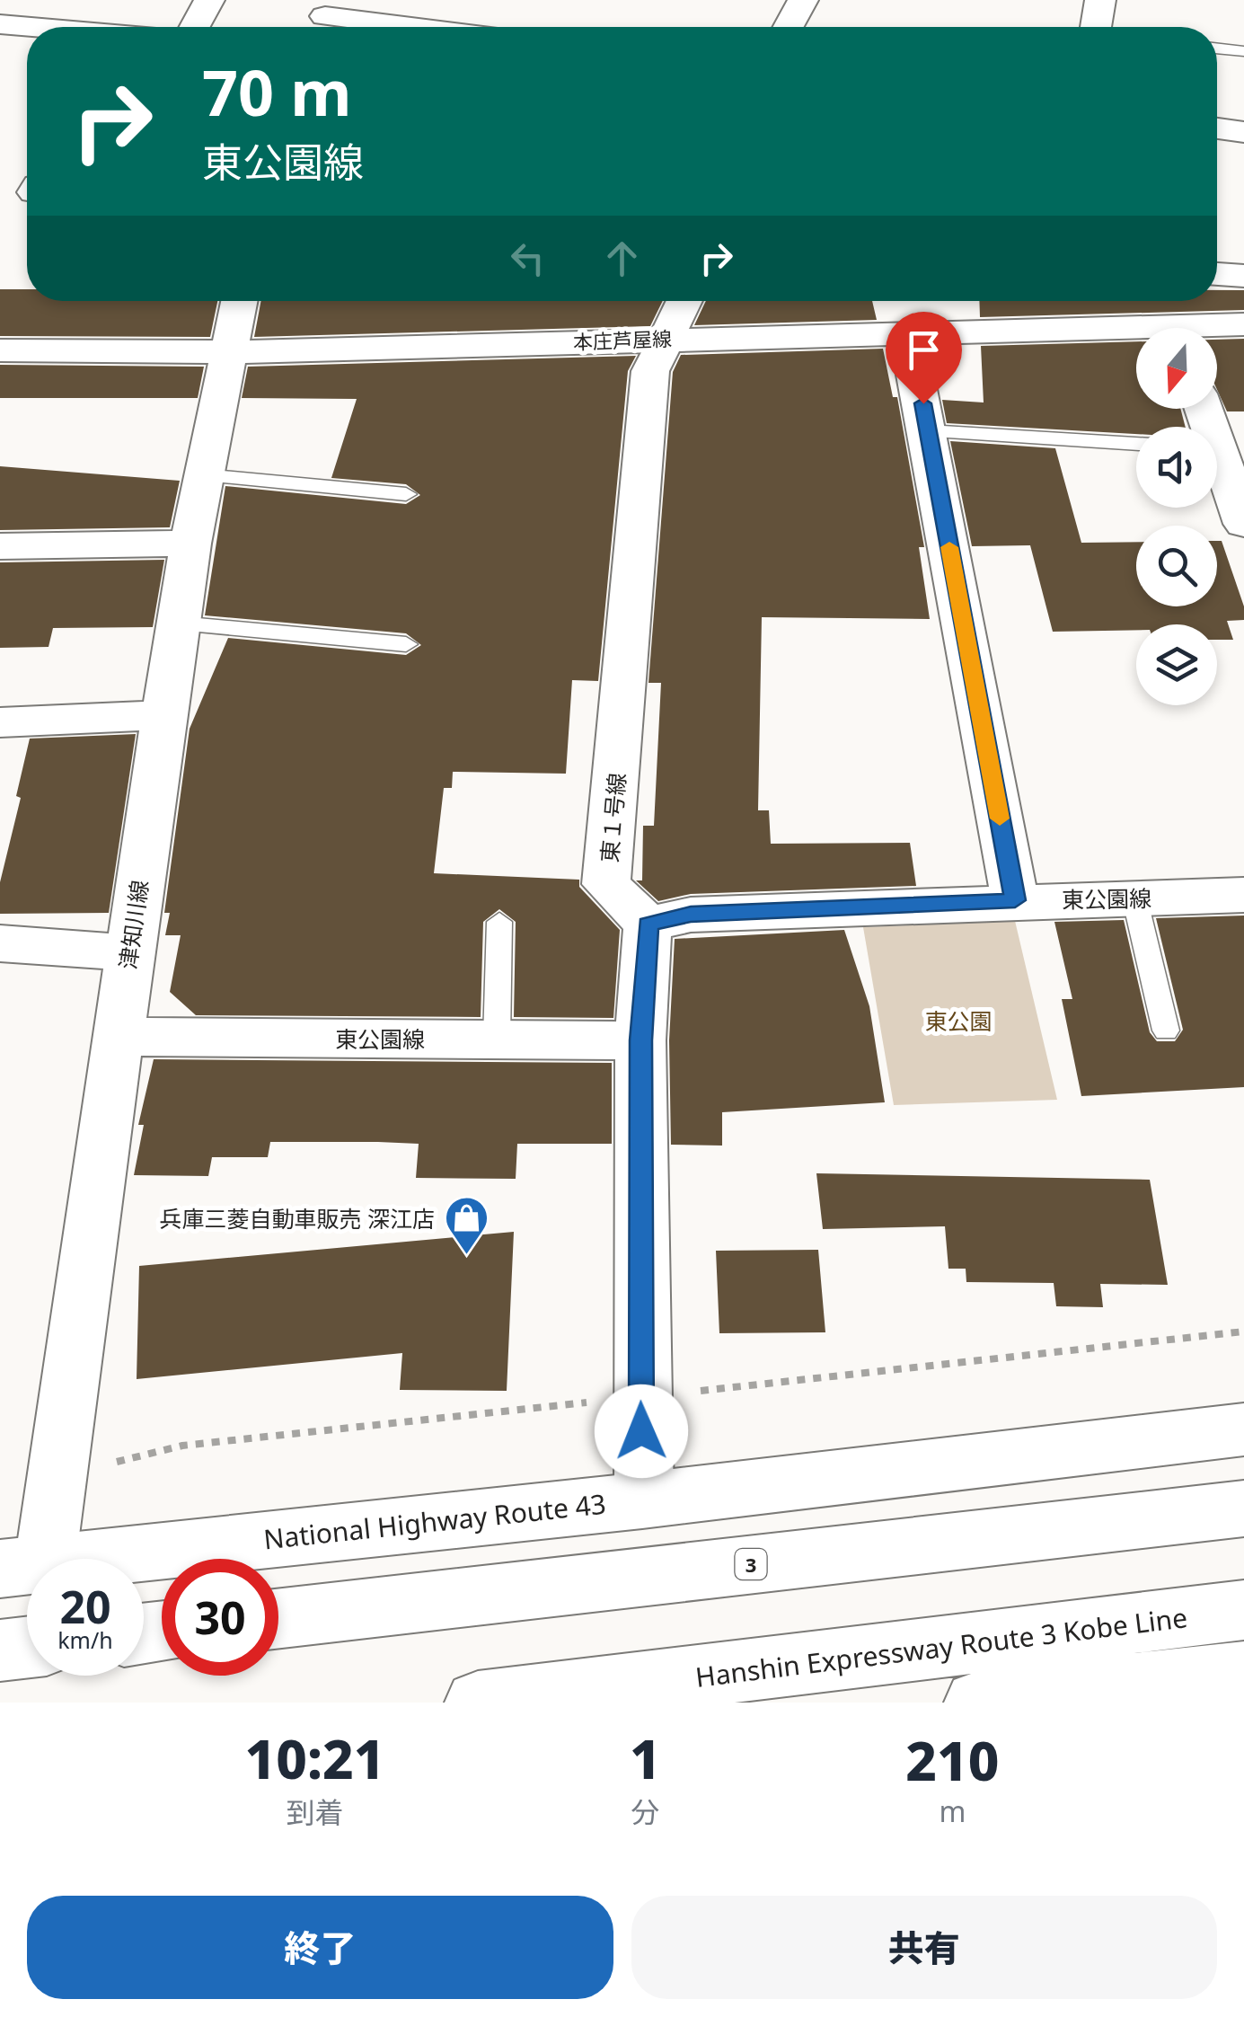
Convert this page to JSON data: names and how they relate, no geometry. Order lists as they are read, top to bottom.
{
  "streets": {
    "highway": ["National Highway Route 43", "3", "Hanshin Expressway Route 3 Kobe Line"],
    "street": [
      "本庄芦屋線",
      "東１号線",
      "東公園線",
      "津知川線"
    ]
  },
  "crossings": [
    ["本庄芦屋線", "東１号線"],
    ["本庄芦屋線", "津知川線"],
    ["東１号線", "東公園線"],
    ["東公園線", "津知川線"],
    ["津知川線", "National Highway Route 43"]
  ],
  "parks": ["東公園"],
  "places": {
    "shop": ["兵庫三菱自動車販売 深江店"]
  },
  "north": "bottom",
  "page": {
    "turn": ["70 m", "東公園線"],
    "speed": "20 km/h",
    "limit": "30",
    "eta": [
      "10:21",
      "到着",
      "1",
      "分",
      "210",
      "m"
    ],
    "buttons": ["終了", "共有"]
  }
}
